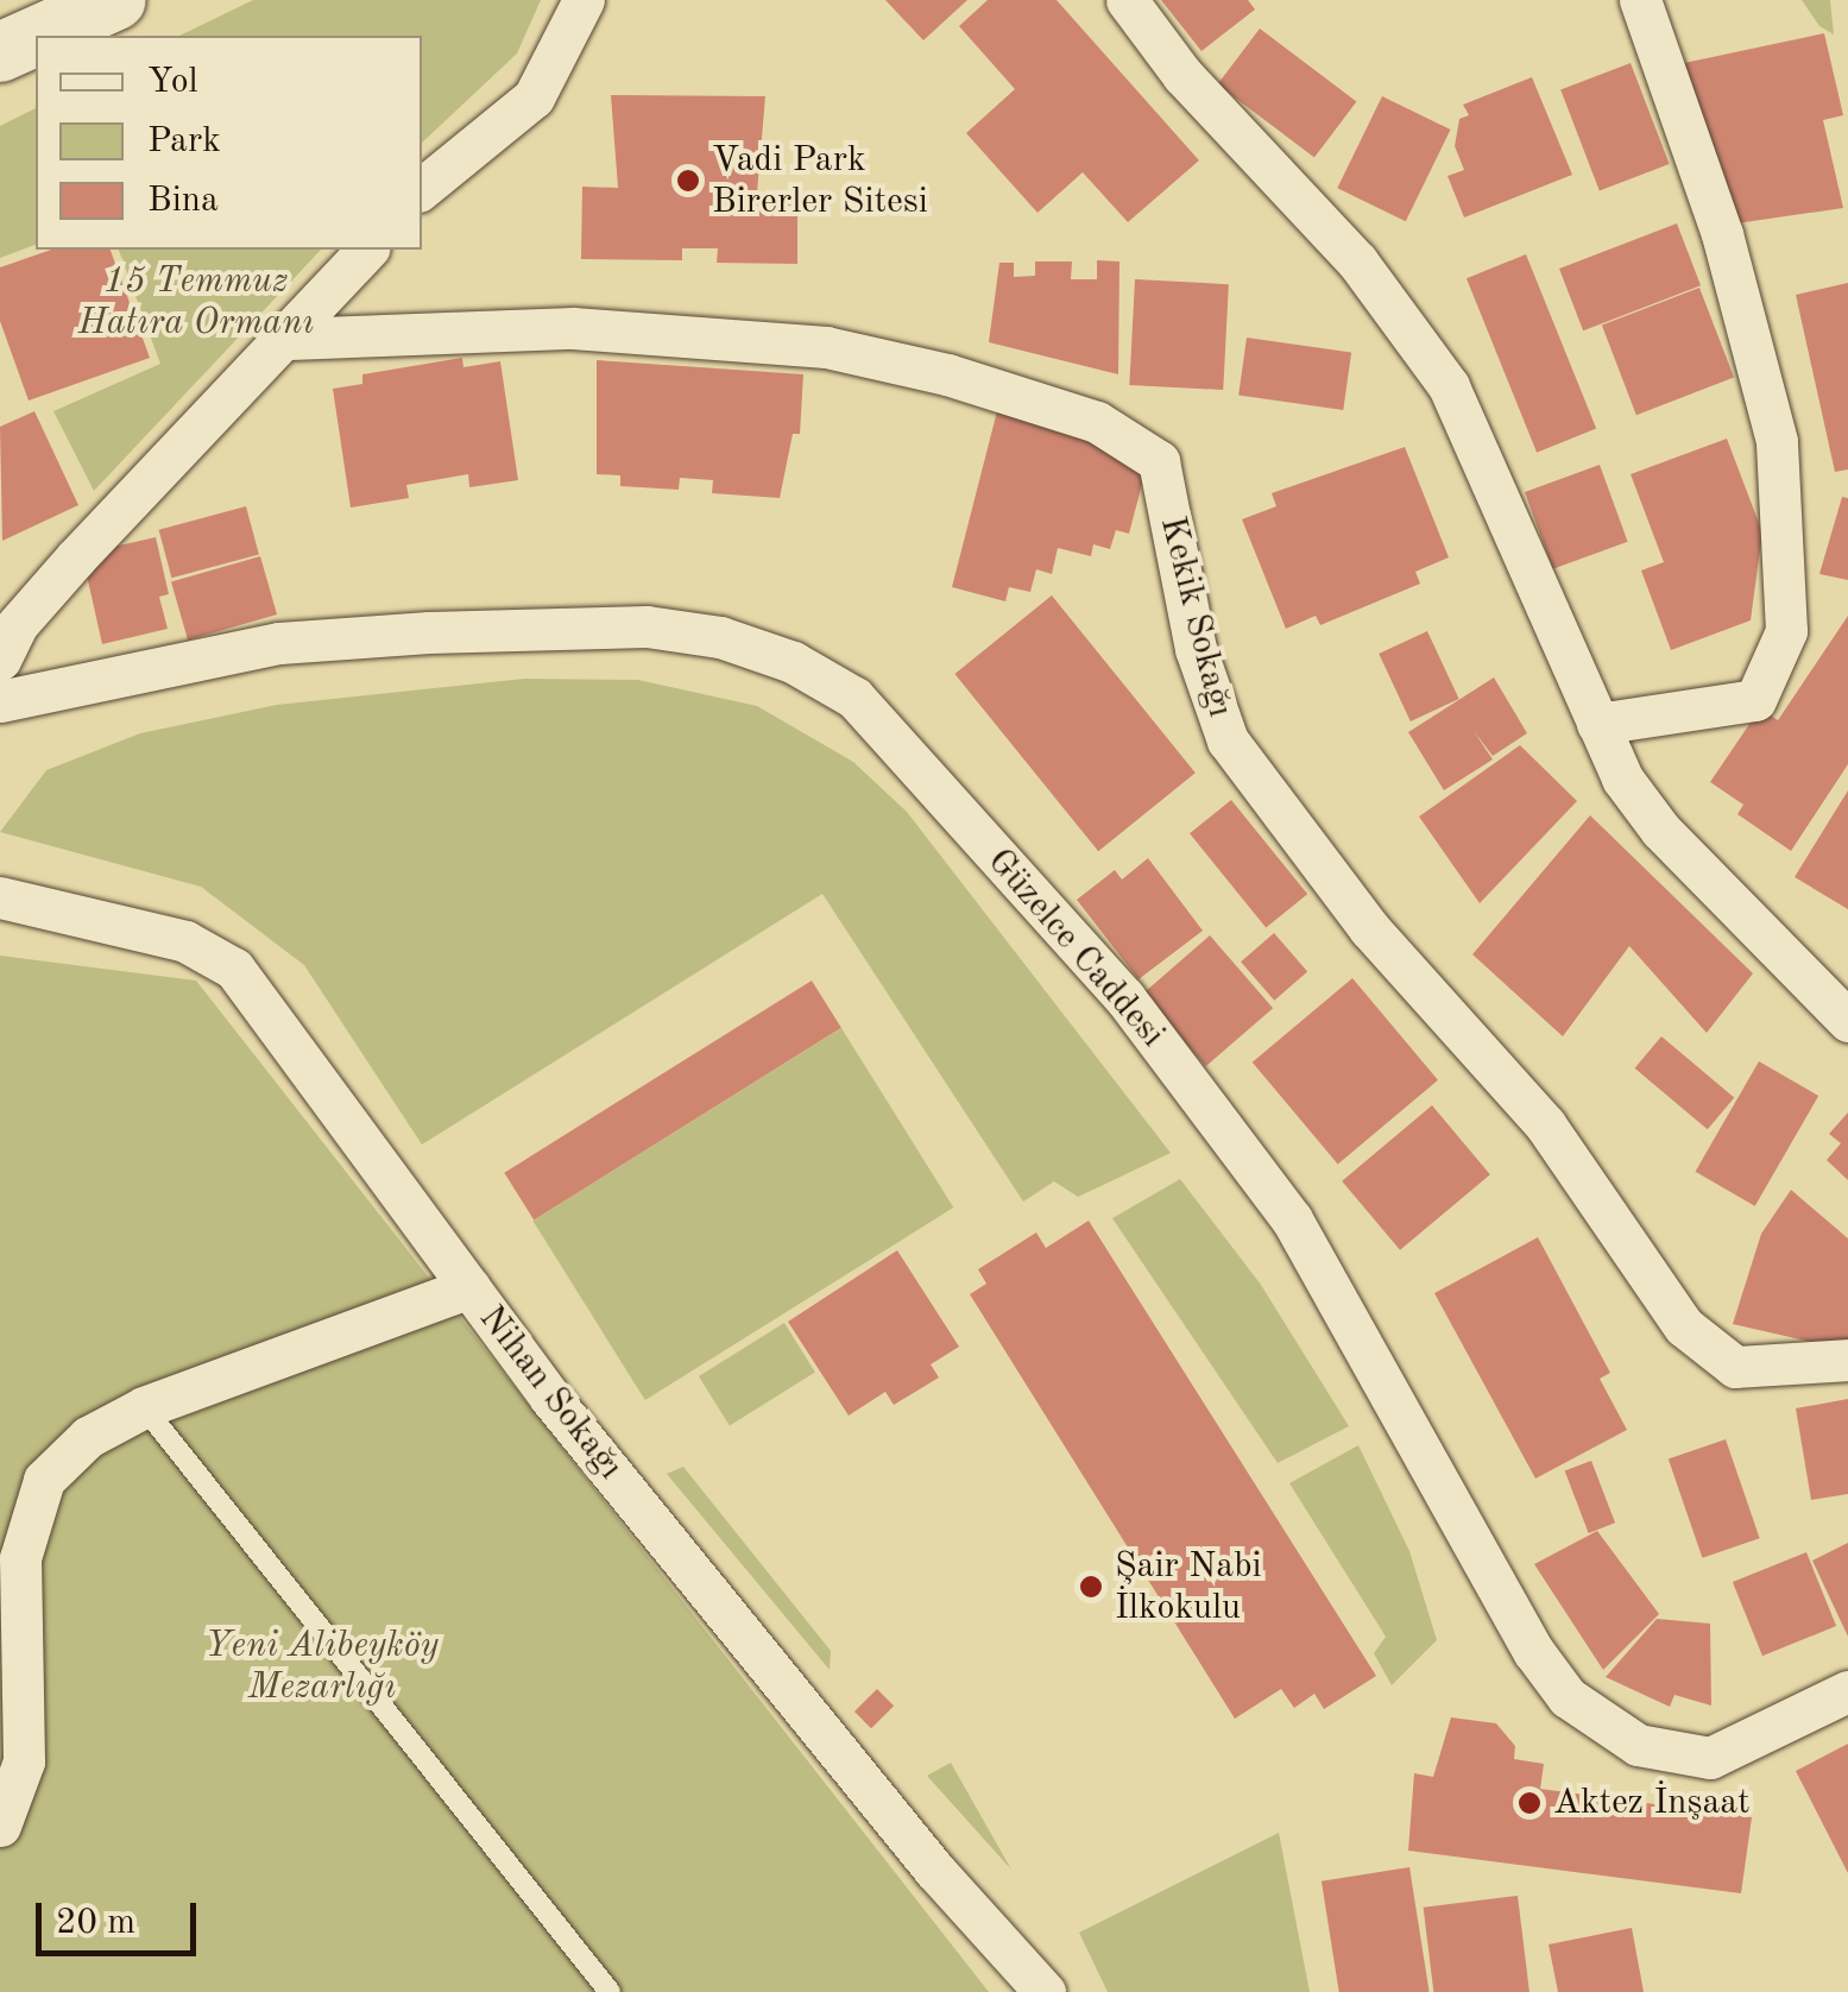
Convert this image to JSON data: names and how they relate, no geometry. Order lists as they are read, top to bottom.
{
  "streets": {
    "street": ["Kekik Sokağı", "Güzelce Caddesi", "Nihan Sokağı"]
  },
  "parks": ["15 Temmuz Hatıra Ormanı", "Yeni Alibeyköy Mezarlığı"],
  "places": ["Vadi Park Birerler Sitesi", "Şair Nabi İlkokulu", "Aktez İnşaat"],
  "legend": ["Yol", "Park", "Bina"],
  "scale_bar": "20 m"
}
